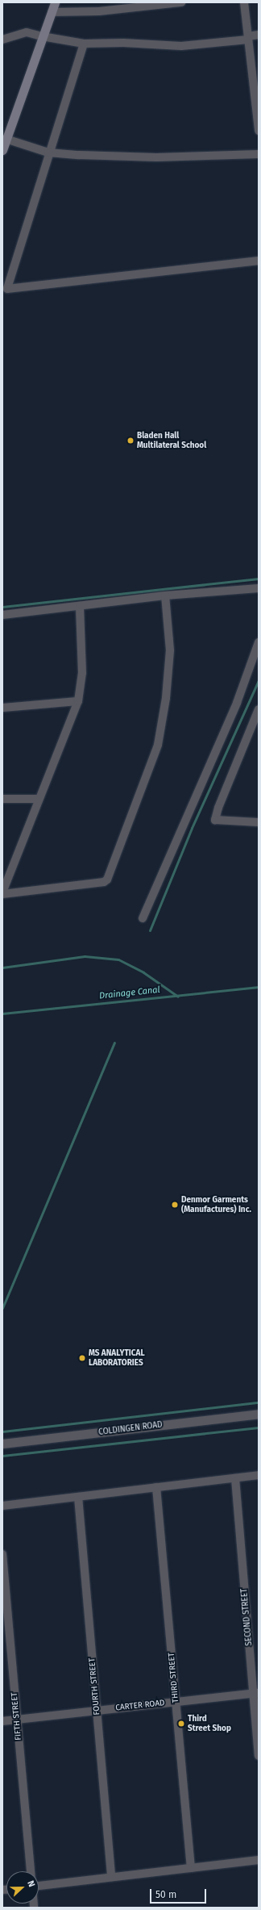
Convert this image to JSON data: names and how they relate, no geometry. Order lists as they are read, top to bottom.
{
  "streets": {
    "street": [
      "COLDINGEN ROAD",
      "SECOND STREET",
      "THIRD STREET",
      "FOURTH STREET",
      "CARTER ROAD",
      "FIFTH STREET"
    ]
  },
  "crossings": [
    ["SECOND STREET", "CARTER ROAD"],
    ["THIRD STREET", "CARTER ROAD"],
    ["FOURTH STREET", "CARTER ROAD"],
    ["CARTER ROAD", "FIFTH STREET"]
  ],
  "water": ["Drainage Canal"],
  "places": [
    "Bladen Hall Multilateral School",
    "Denmor Garments (Manufactures) Inc.",
    "MS ANALYTICAL LABORATORIES",
    "Third Street Shop"
  ],
  "scale_bar": "50 m",
  "north": "right"
}
